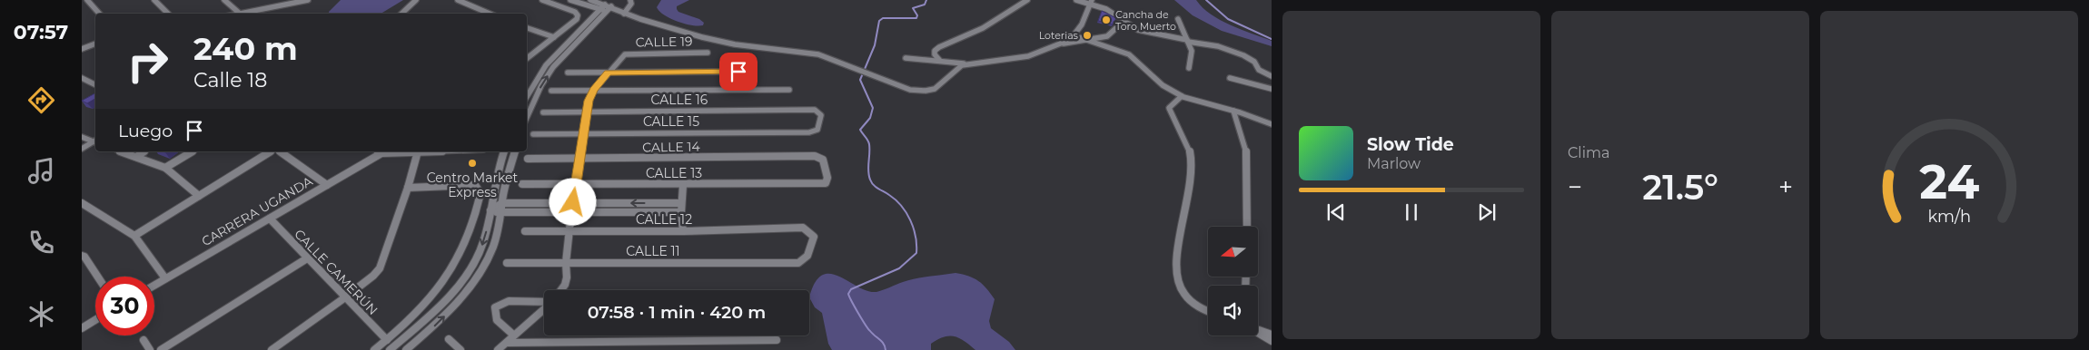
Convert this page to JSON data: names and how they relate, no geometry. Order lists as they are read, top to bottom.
{
  "streets": {
    "street": [
      "CALLE 19",
      "CALLE 16",
      "CALLE 15",
      "CALLE 14",
      "CALLE 13",
      "CARRERA UGANDA",
      "CALLE 12",
      "CALLE 11",
      "CALLE CAMERÚN"
    ]
  },
  "crossings": [
    ["CALLE 16", "CALLE 15"],
    ["CALLE 14", "CALLE 13"],
    ["CARRERA UGANDA", "CALLE CAMERÚN"],
    ["CALLE 12", "CALLE 11"]
  ],
  "places": ["Cancha de Toro Muerto", "Loterias", "Centro Market Express"],
  "north": "left",
  "page": {
    "tabs": "07:57",
    "tile": "Clima",
    "turn": ["240 m", "Calle 18"],
    "then": "Luego",
    "song": ["Slow Tide", "Marlow"],
    "heat": ["−", "21.5°", "+"],
    "limit": "30",
    "trip": "07:58 · 1 min · 420 m",
    "gauge": ["24", "km/h"]
  }
}
